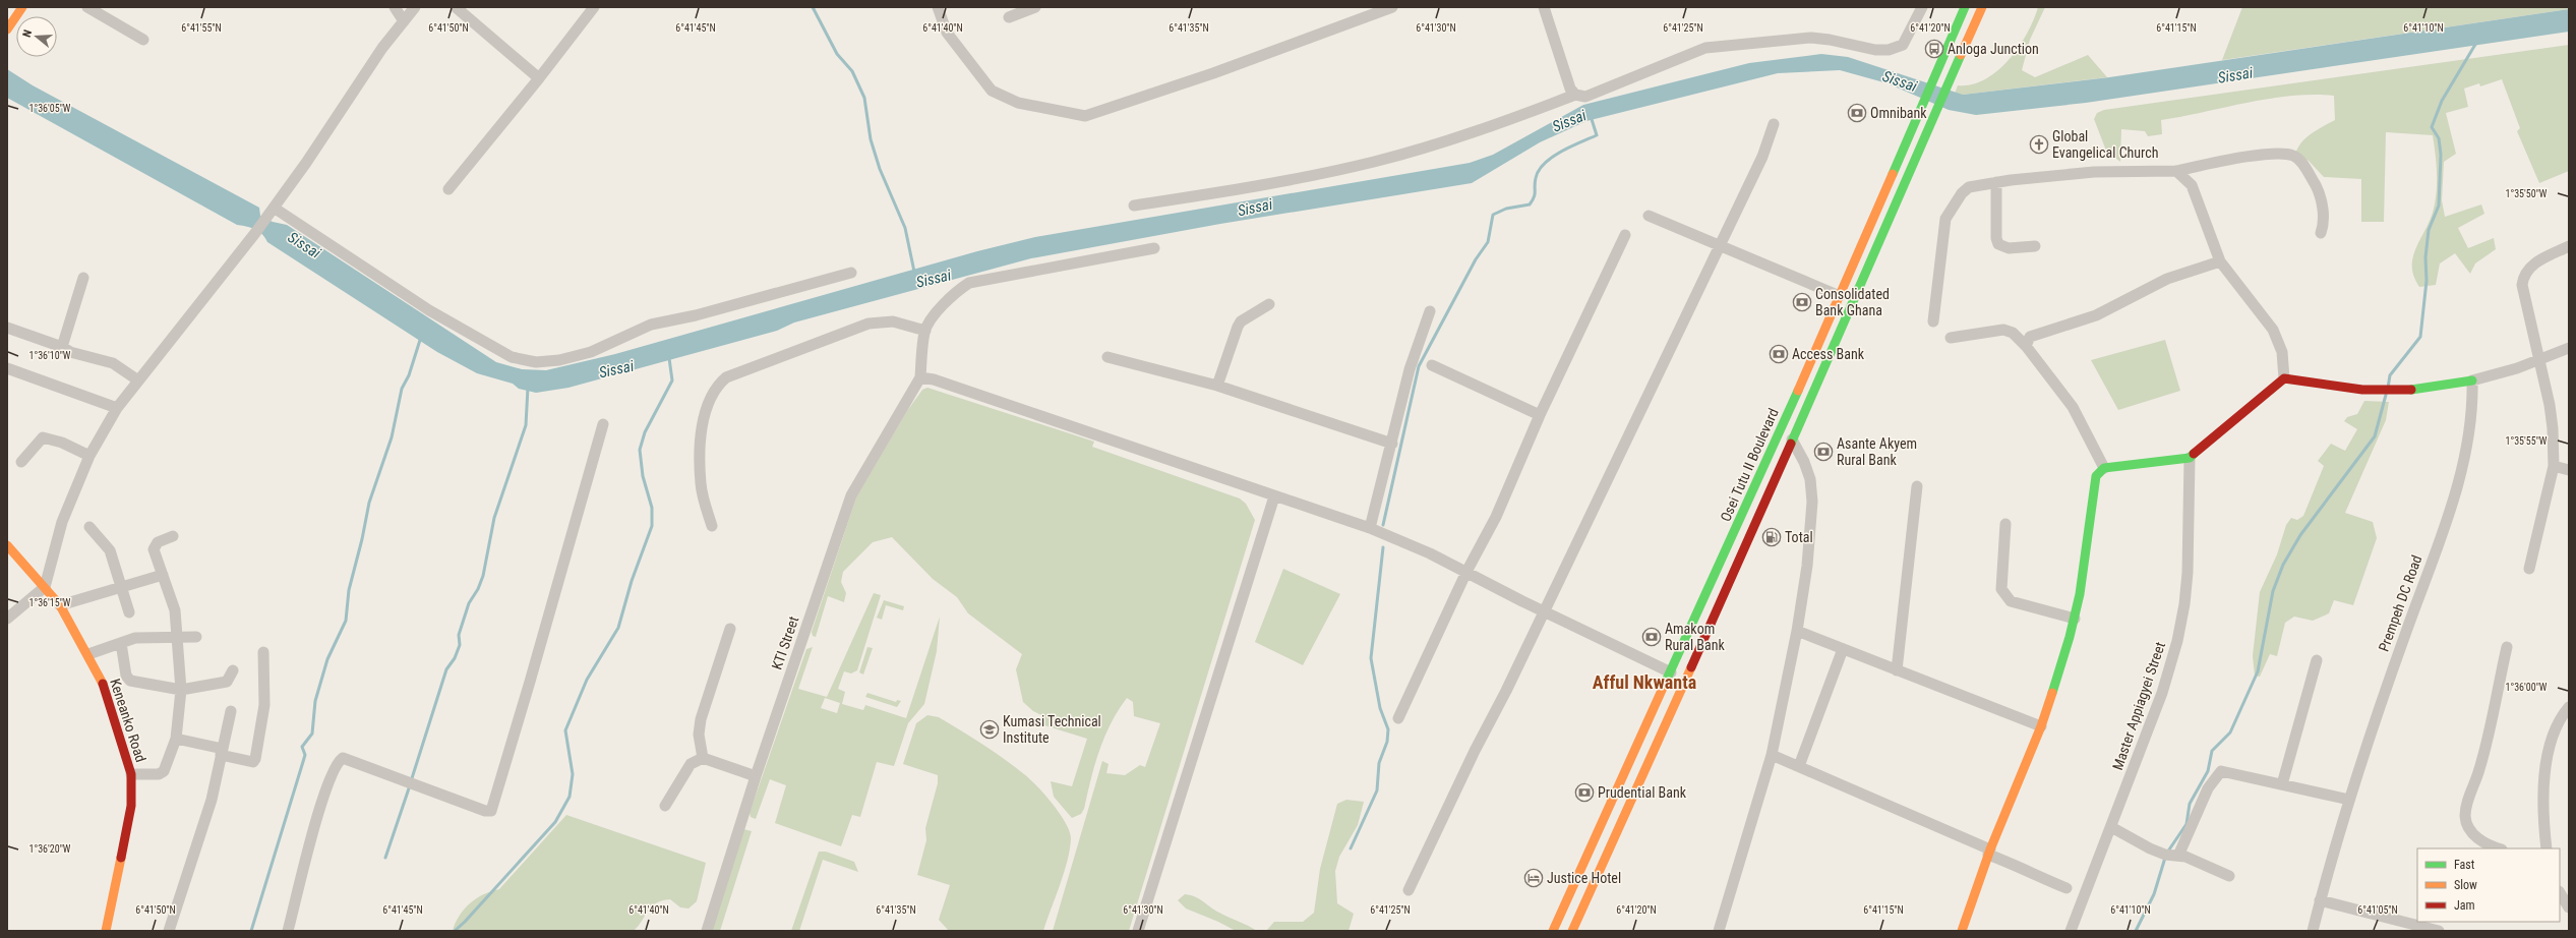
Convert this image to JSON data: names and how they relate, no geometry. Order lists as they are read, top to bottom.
{
  "streets": {
    "main road": ["Osei Tutu II Boulevard", "Keneanko Road"],
    "street": ["Prempeh DC Road", "KTI Street", "Master Appiagyei Street"]
  },
  "districts": ["Afful Nkwanta"],
  "water": ["Sissai"],
  "places": {
    "bus stop": ["Anloga Junction"],
    "bank": [
      "Omnibank",
      "Consolidated Bank Ghana",
      "Access Bank",
      "Asante Akyem Rural Bank",
      "Amakom Rural Bank",
      "Prudential Bank"
    ],
    "church": ["Global Evangelical Church"],
    "fuel station": ["Total"],
    "school or university": ["Kumasi Technical Institute"],
    "hotel": ["Justice Hotel"]
  },
  "legend": ["Fast", "Slow", "Jam"],
  "north": "left",
  "coordinates": [
    "6°41'55\"N",
    "6°41'50\"N",
    "6°41'45\"N",
    "6°41'40\"N",
    "6°41'35\"N",
    "6°41'30\"N",
    "6°41'25\"N",
    "6°41'20\"N",
    "6°41'15\"N",
    "6°41'10\"N",
    "1°36'05\"W",
    "1°35'50\"W",
    "1°36'10\"W",
    "1°35'55\"W",
    "1°36'15\"W",
    "1°36'00\"W",
    "1°36'20\"W",
    "6°41'05\"N"
  ]
}
